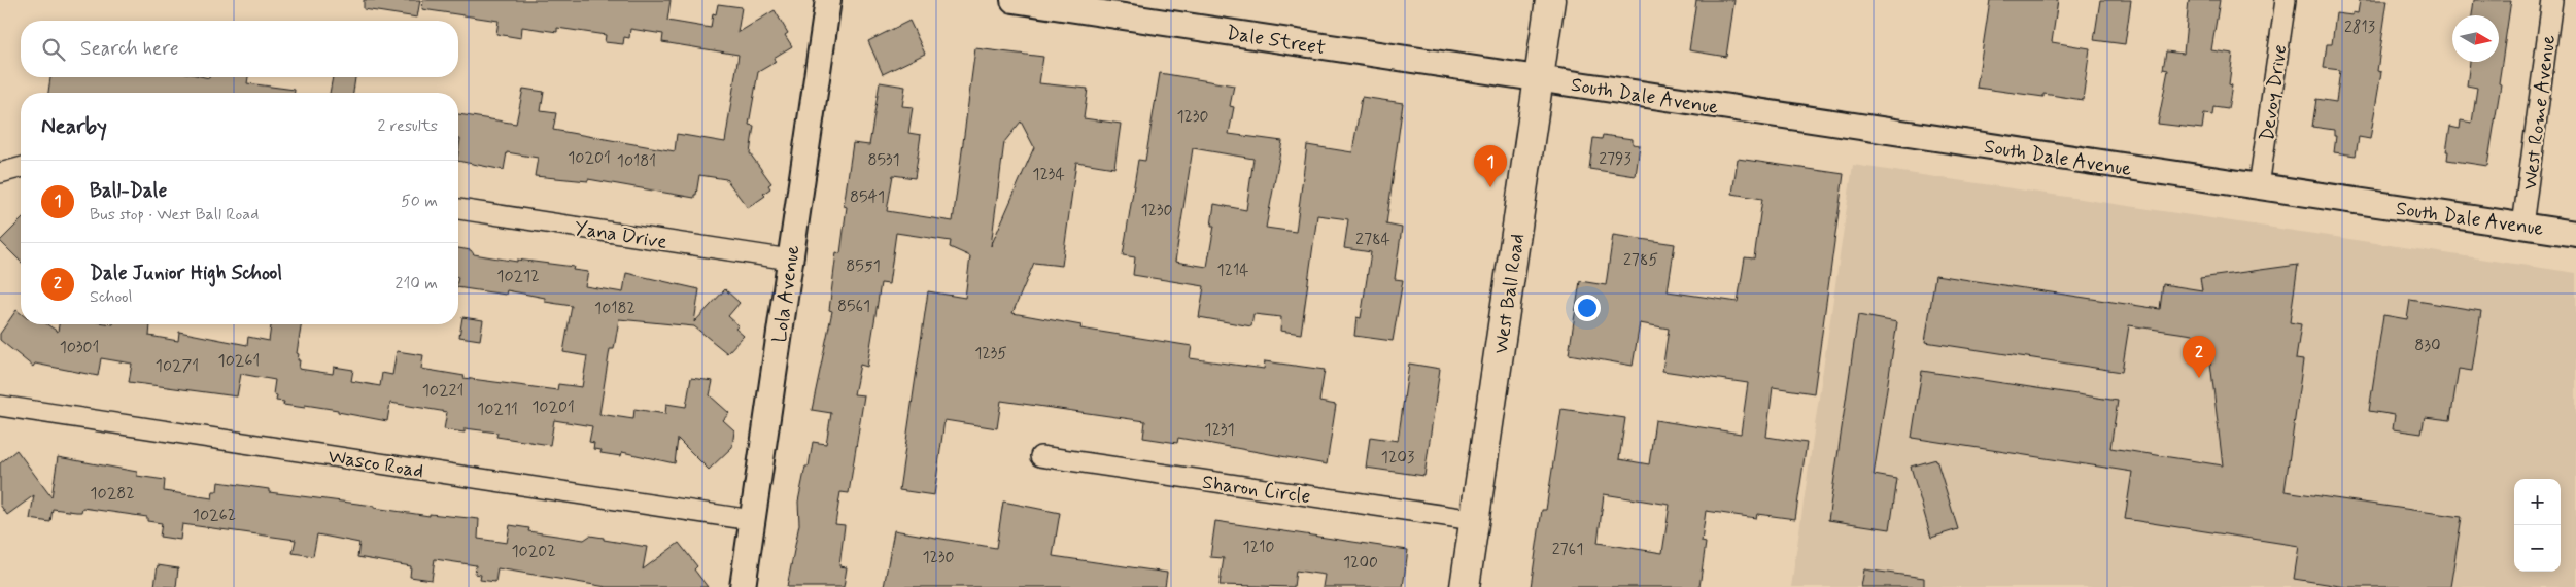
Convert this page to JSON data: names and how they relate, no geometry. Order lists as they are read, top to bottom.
{
  "streets": {
    "main road": ["West Ball Road"],
    "street": [
      "Dale Street",
      "Devoy Drive",
      "South Dale Avenue",
      "West Rome Avenue",
      "Yana Drive",
      "Lola Avenue",
      "Wasco Road",
      "Sharon Circle"
    ]
  },
  "crossings": [
    ["Dale Street", "South Dale Avenue"],
    ["Dale Street", "West Ball Road"],
    ["Devoy Drive", "South Dale Avenue"],
    ["South Dale Avenue", "West Rome Avenue"],
    ["South Dale Avenue", "West Ball Road"],
    ["Yana Drive", "Lola Avenue"],
    ["Lola Avenue", "Wasco Road"],
    ["West Ball Road", "Sharon Circle"]
  ],
  "house_numbers": [
    "2813",
    "1230",
    "10201",
    "2793",
    "8531",
    "10181",
    "1234",
    "8541",
    "1230",
    "2784",
    "2785",
    "8551",
    "1214",
    "10212",
    "8561",
    "10182",
    "830",
    "10301",
    "1235",
    "10261",
    "10271",
    "10221",
    "10201",
    "10211",
    "1231",
    "1203",
    "10282",
    "10262",
    "1210",
    "2761",
    "10202",
    "1230",
    "1200"
  ],
  "north": "right",
  "page": {
    "search": "Search here",
    "heading": ["Nearby", "2 results"],
    "pins": ["1", "2"],
    "list": [
      {
        "mark": "1",
        "name": "Ball-Dale",
        "note": "Bus stop · West Ball Road",
        "value": "50 m"
      },
      {
        "mark": "2",
        "name": "Dale Junior High School",
        "note": "School",
        "value": "210 m"
      }
    ],
    "map_buttons": ["+", "−"]
  }
}
